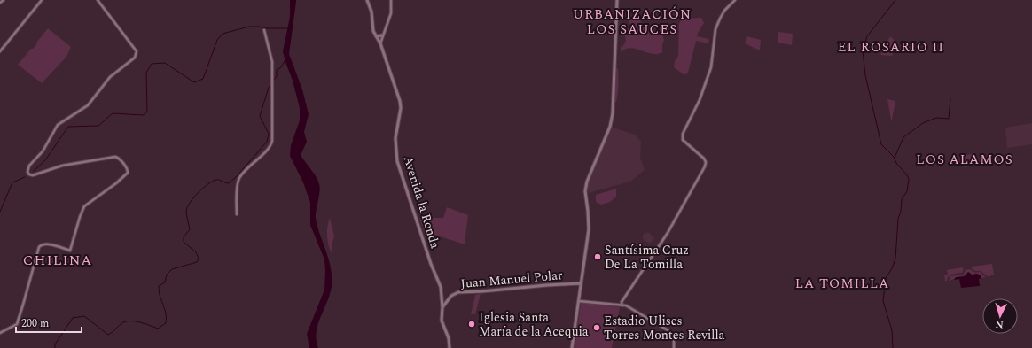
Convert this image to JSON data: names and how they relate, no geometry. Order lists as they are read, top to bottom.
{
  "streets": {
    "main road": ["Avenida la Ronda", "Juan Manuel Polar"]
  },
  "crossings": [
    ["Avenida la Ronda", "Juan Manuel Polar"]
  ],
  "districts": [
    "URBANIZACIÓN LOS SAUCES",
    "EL ROSARIO II",
    "LOS ALAMOS",
    "CHILINA",
    "LA TOMILLA"
  ],
  "places": ["Santísima Cruz De La Tomilla", "Iglesia Santa María de la Acequia", "Estadio Ulises Torres Montes Revilla"],
  "scale_bar": "200 m",
  "north": "bottom"
}
